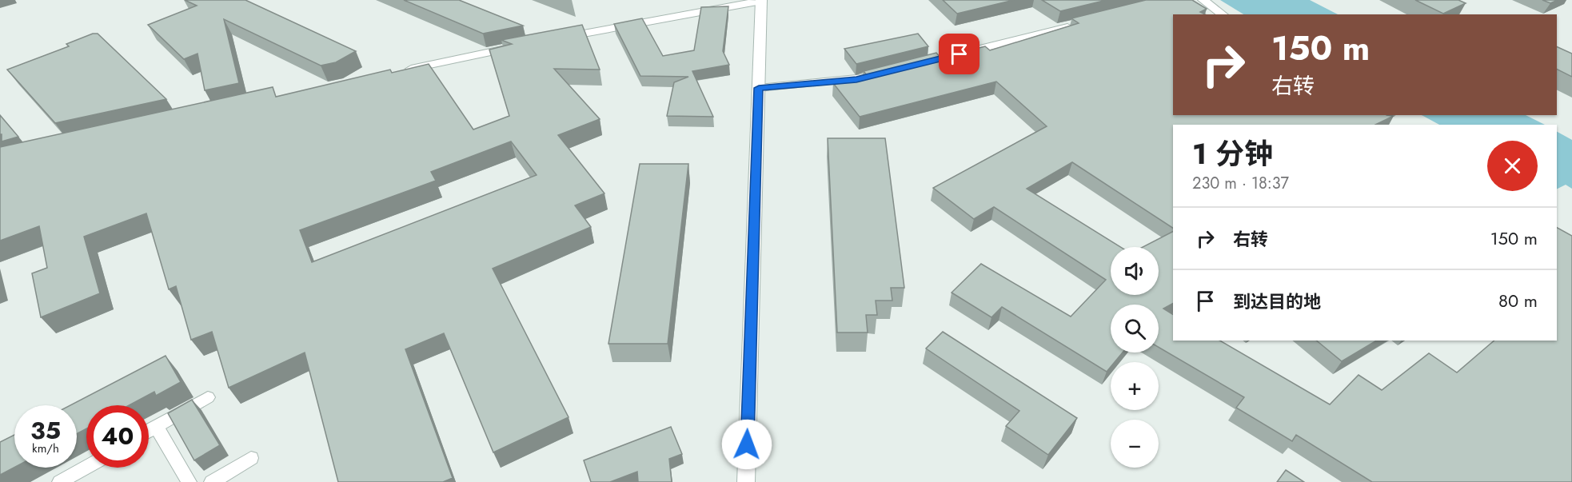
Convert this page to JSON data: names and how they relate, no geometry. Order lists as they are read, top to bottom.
{
  "page": {
    "turn": ["150 m", "右转"],
    "heading": ["1 分钟", "230 m · 18:37"],
    "list": [
      {
        "name": "右转",
        "value": "150 m"
      },
      {
        "name": "到达目的地",
        "value": "80 m"
      }
    ],
    "map_buttons": ["+", "−"],
    "speed": "35 km/h",
    "limit": "40"
  }
}
